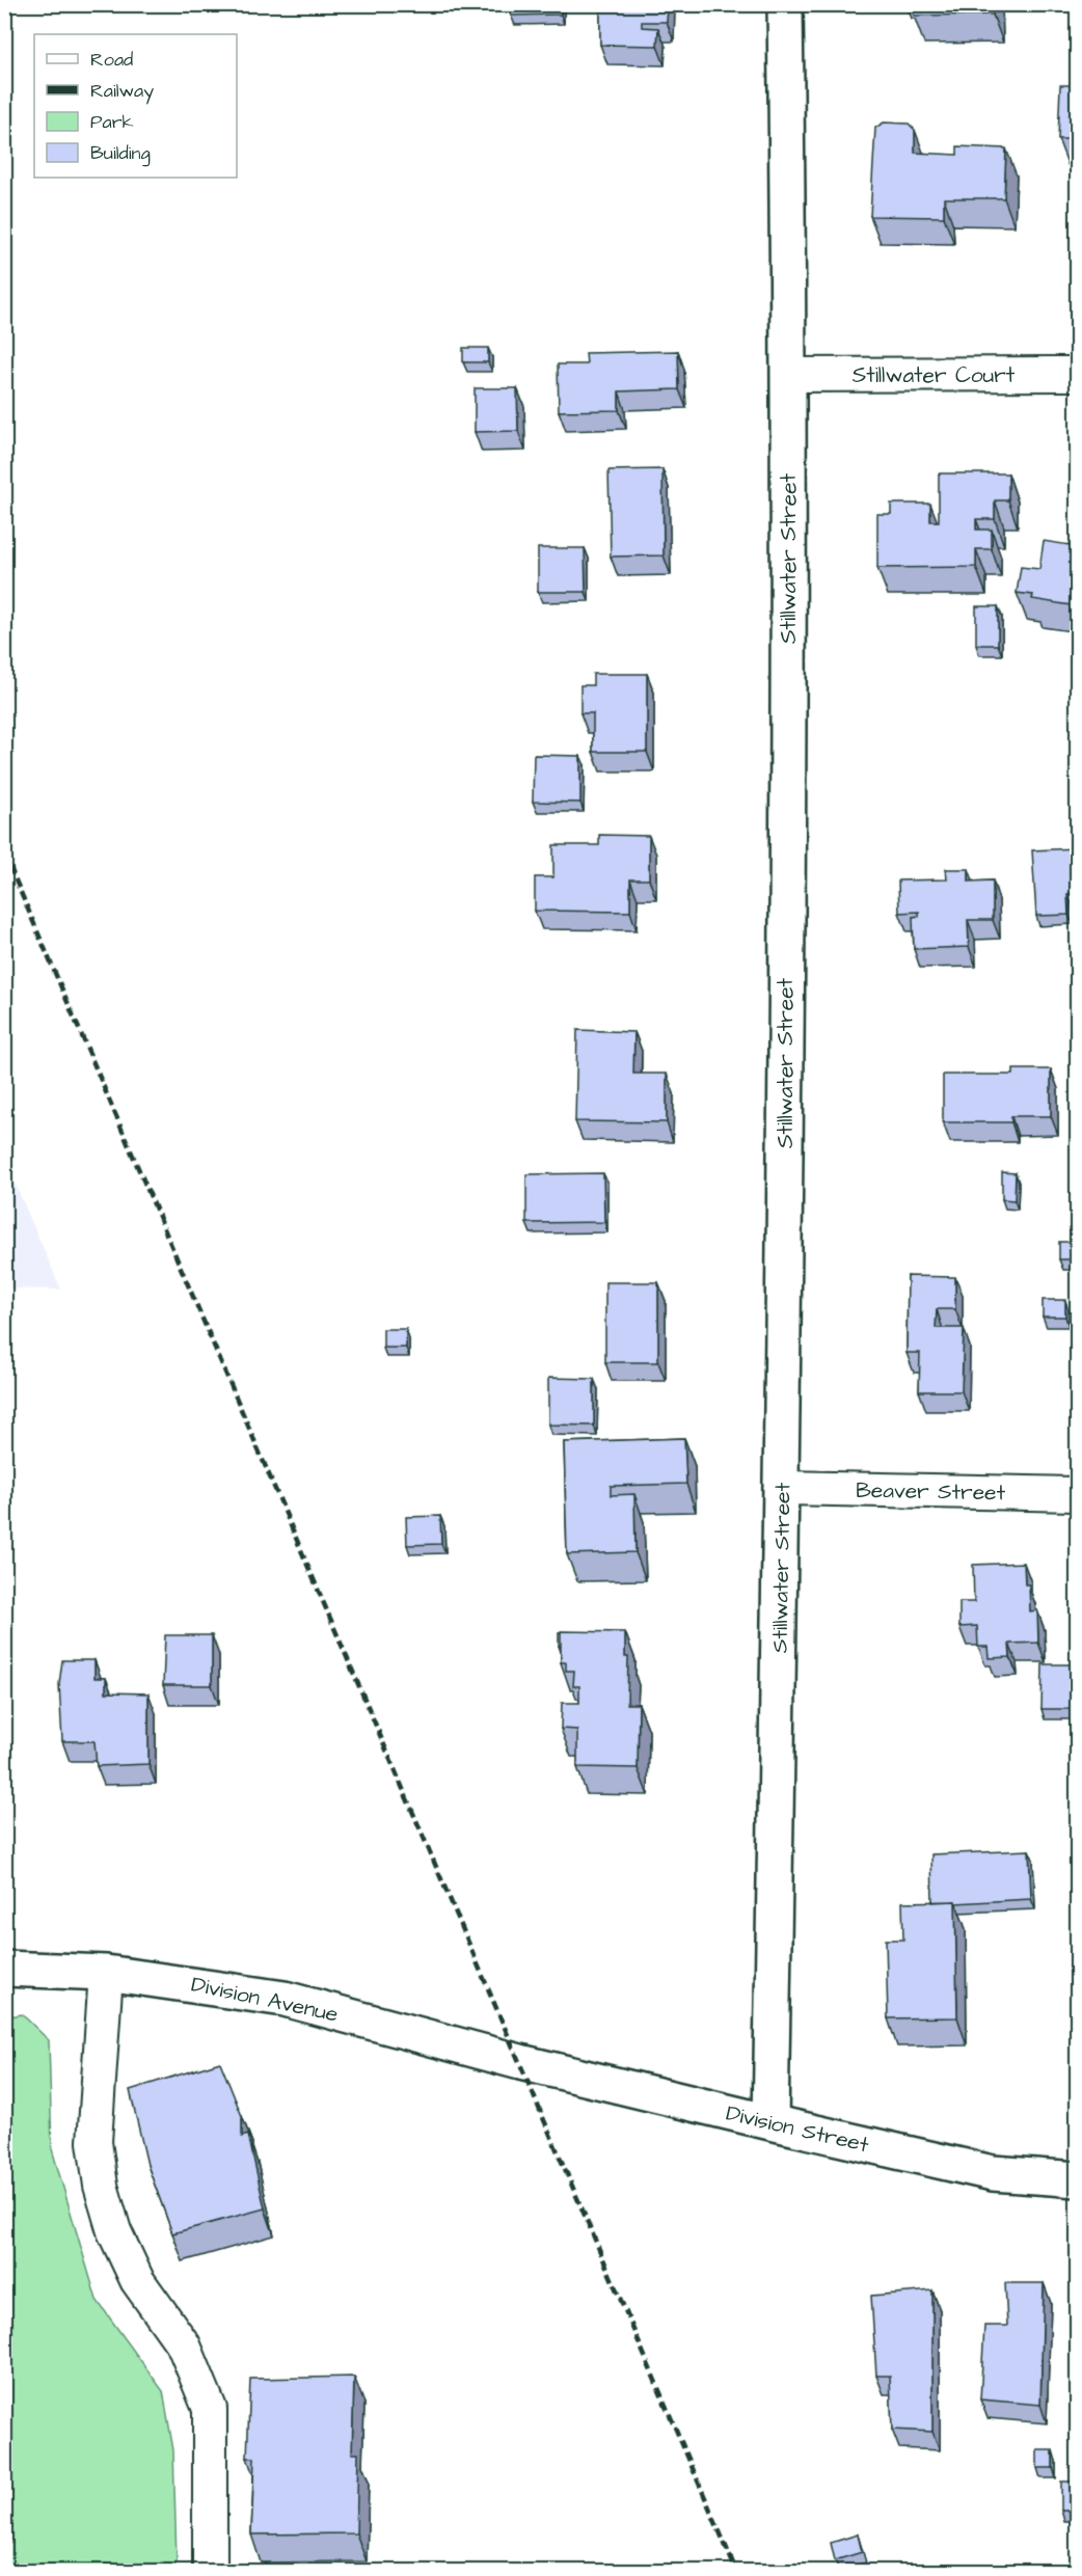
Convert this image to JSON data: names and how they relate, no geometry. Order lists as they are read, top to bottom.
{
  "streets": {
    "street": [
      "Stillwater Court",
      "Stillwater Street",
      "Beaver Street",
      "Division Avenue",
      "Division Street"
    ]
  },
  "crossings": [
    ["Stillwater Court", "Stillwater Street"],
    ["Stillwater Street", "Beaver Street"],
    ["Stillwater Street", "Division Street"],
    ["Division Avenue", "Division Street"]
  ],
  "legend": [
    "Road",
    "Railway",
    "Park",
    "Building"
  ]
}
